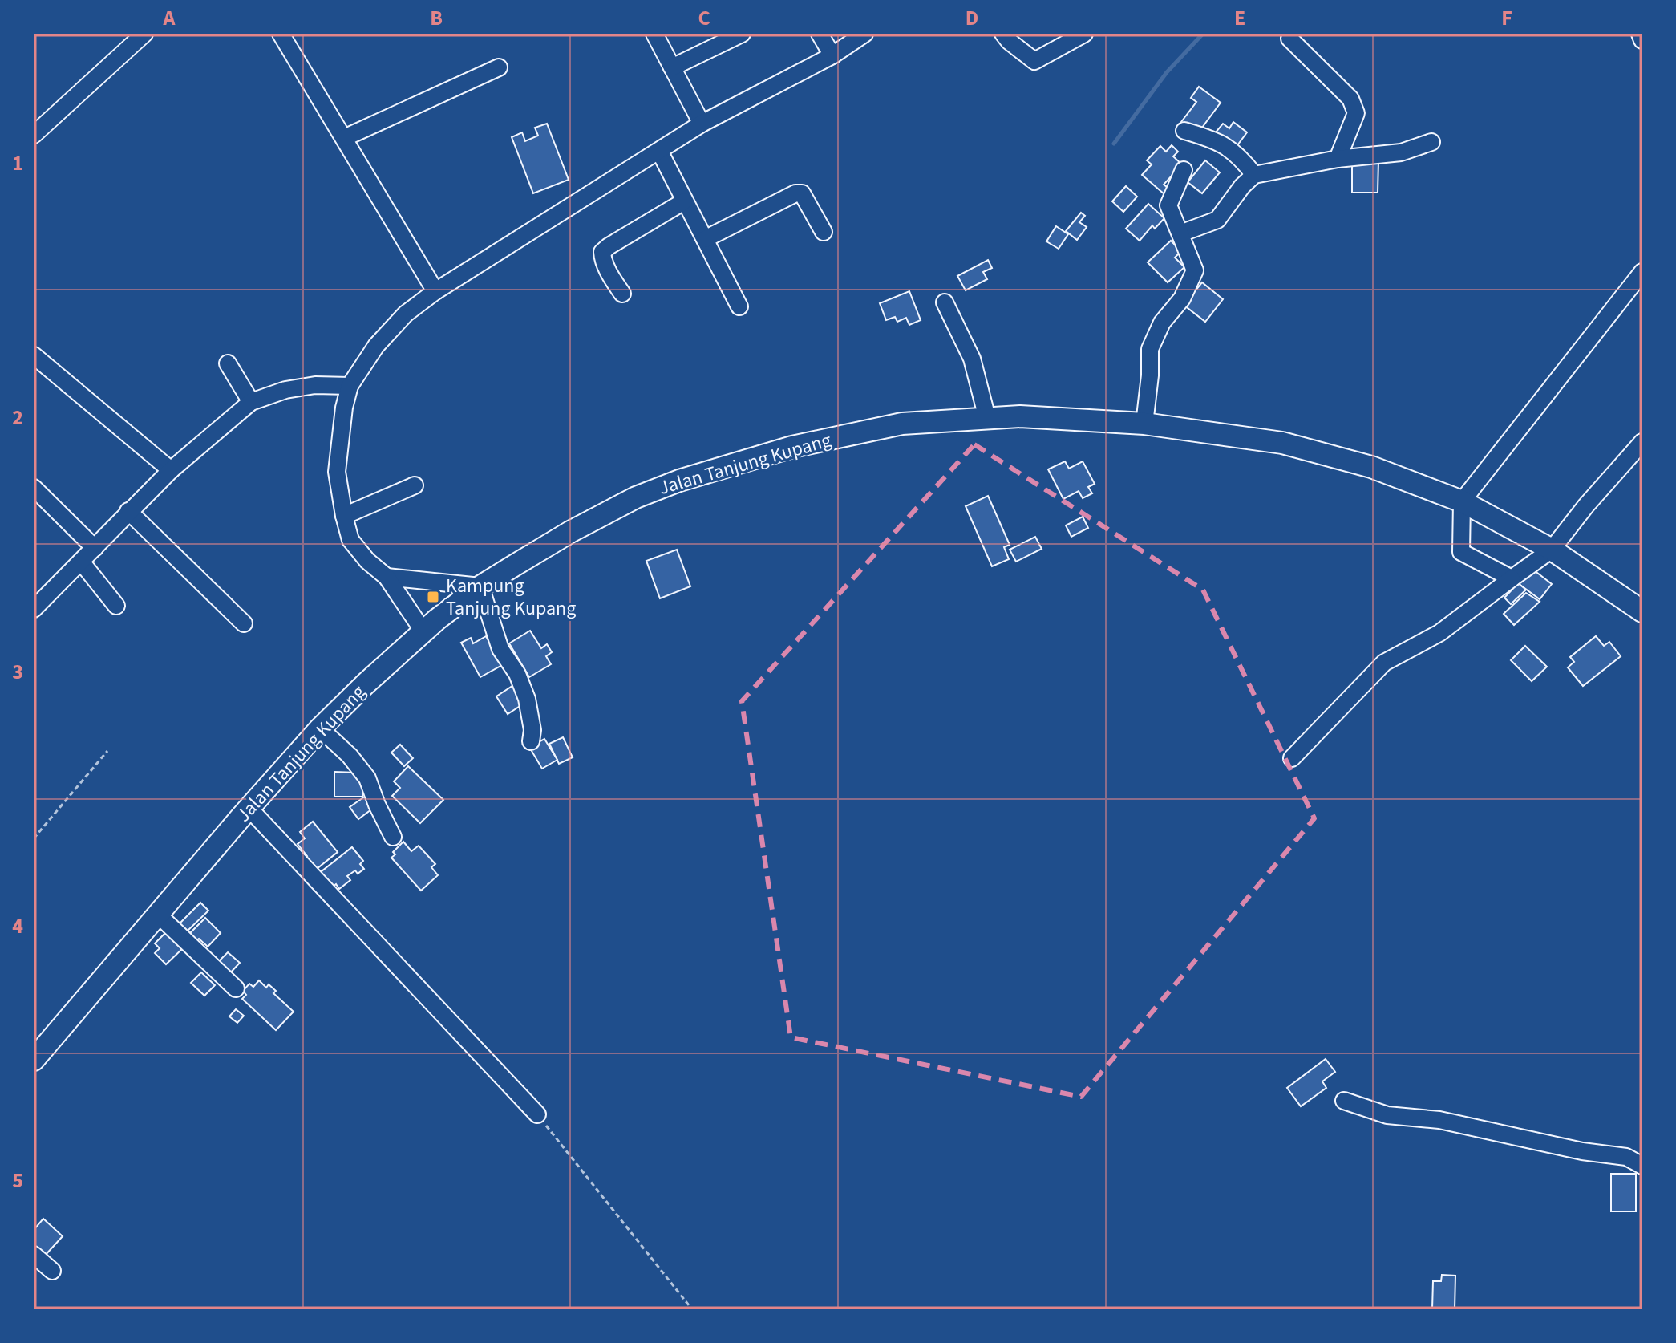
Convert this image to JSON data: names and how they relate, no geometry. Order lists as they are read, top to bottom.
{
  "streets": {
    "main road": ["Jalan Tanjung Kupang"]
  },
  "places": {
    "transit": ["Kampung Tanjung Kupang"]
  },
  "grid": {
    "columns": [
      "A",
      "B",
      "C",
      "D",
      "E",
      "F"
    ],
    "rows": [
      "1",
      "2",
      "3",
      "4",
      "5"
    ]
  }
}
